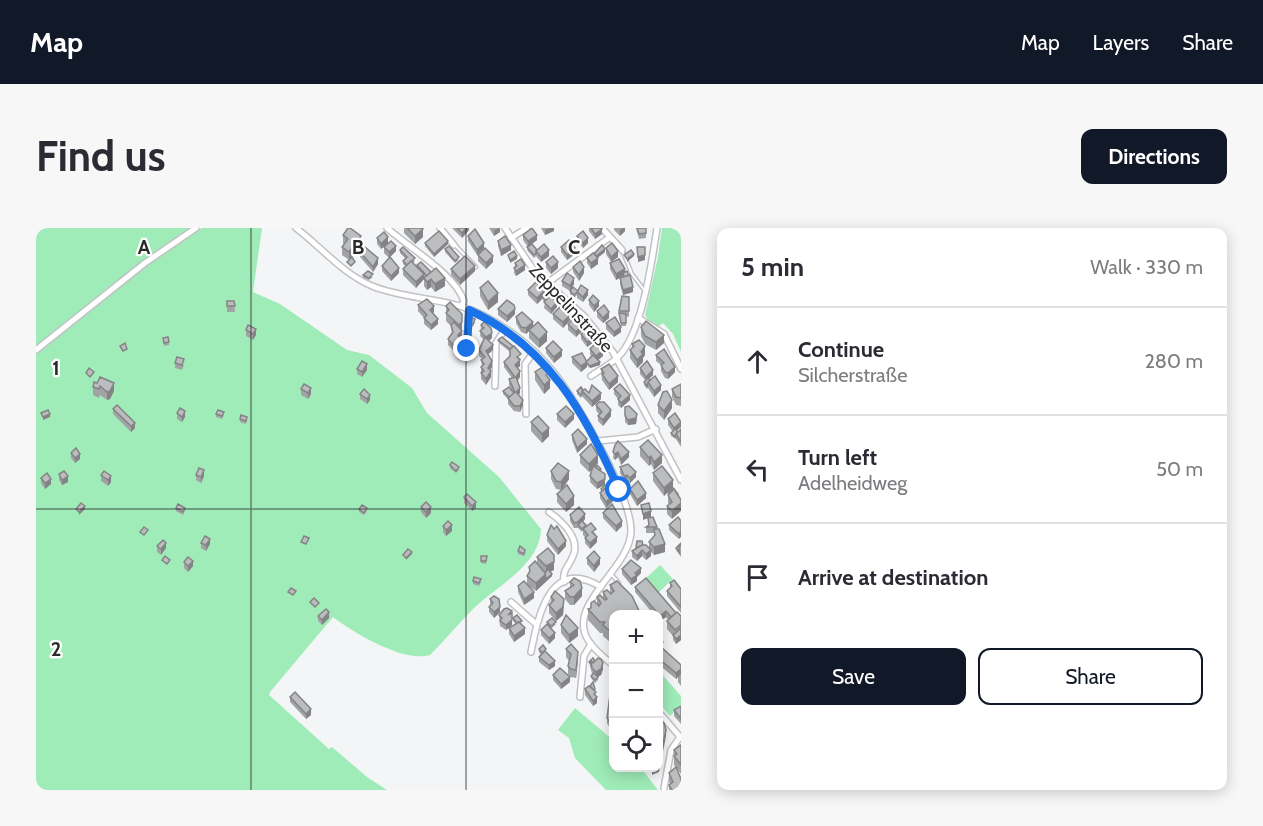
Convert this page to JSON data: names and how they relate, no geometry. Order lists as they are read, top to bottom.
{
  "streets": {
    "street": ["Zeppelinstraße"]
  },
  "page": {
    "header": "Map",
    "nav": ["Map", "Layers", "Share"],
    "buttons": [
      "Directions",
      ["Save", "Share"]
    ],
    "title": "Find us",
    "heading": ["5 min", "Walk · 330 m"],
    "list": [
      ["Continue", "Silcherstraße", "280 m"],
      ["Turn left", "Adelheidweg", "50 m"],
      "Arrive at destination"
    ],
    "map_buttons": ["+", "−"]
  },
  "grid": {
    "columns": ["A", "B", "C"],
    "rows": ["1", "2"]
  }
}
